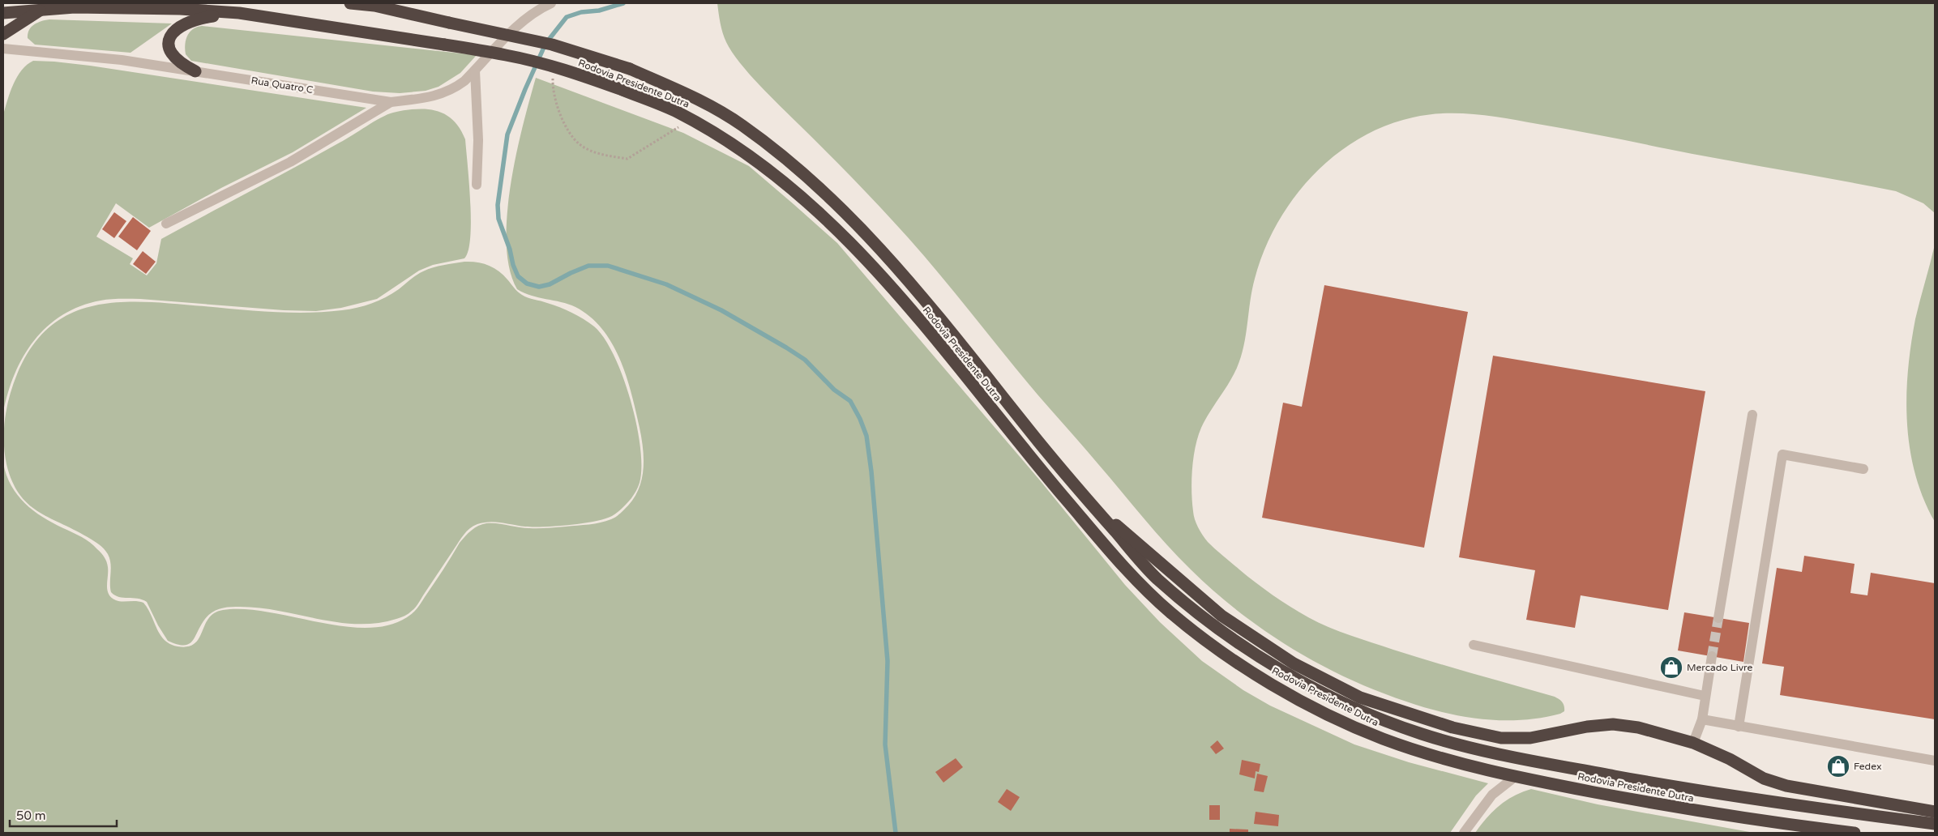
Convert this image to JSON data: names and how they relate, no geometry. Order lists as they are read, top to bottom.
{
  "streets": {
    "highway": ["Rodovia Presidente Dutra"],
    "street": ["Rua Quatro C"]
  },
  "places": {
    "shop": ["Mercado Livre", "Fedex"]
  },
  "scale_bar": "50 m"
}
